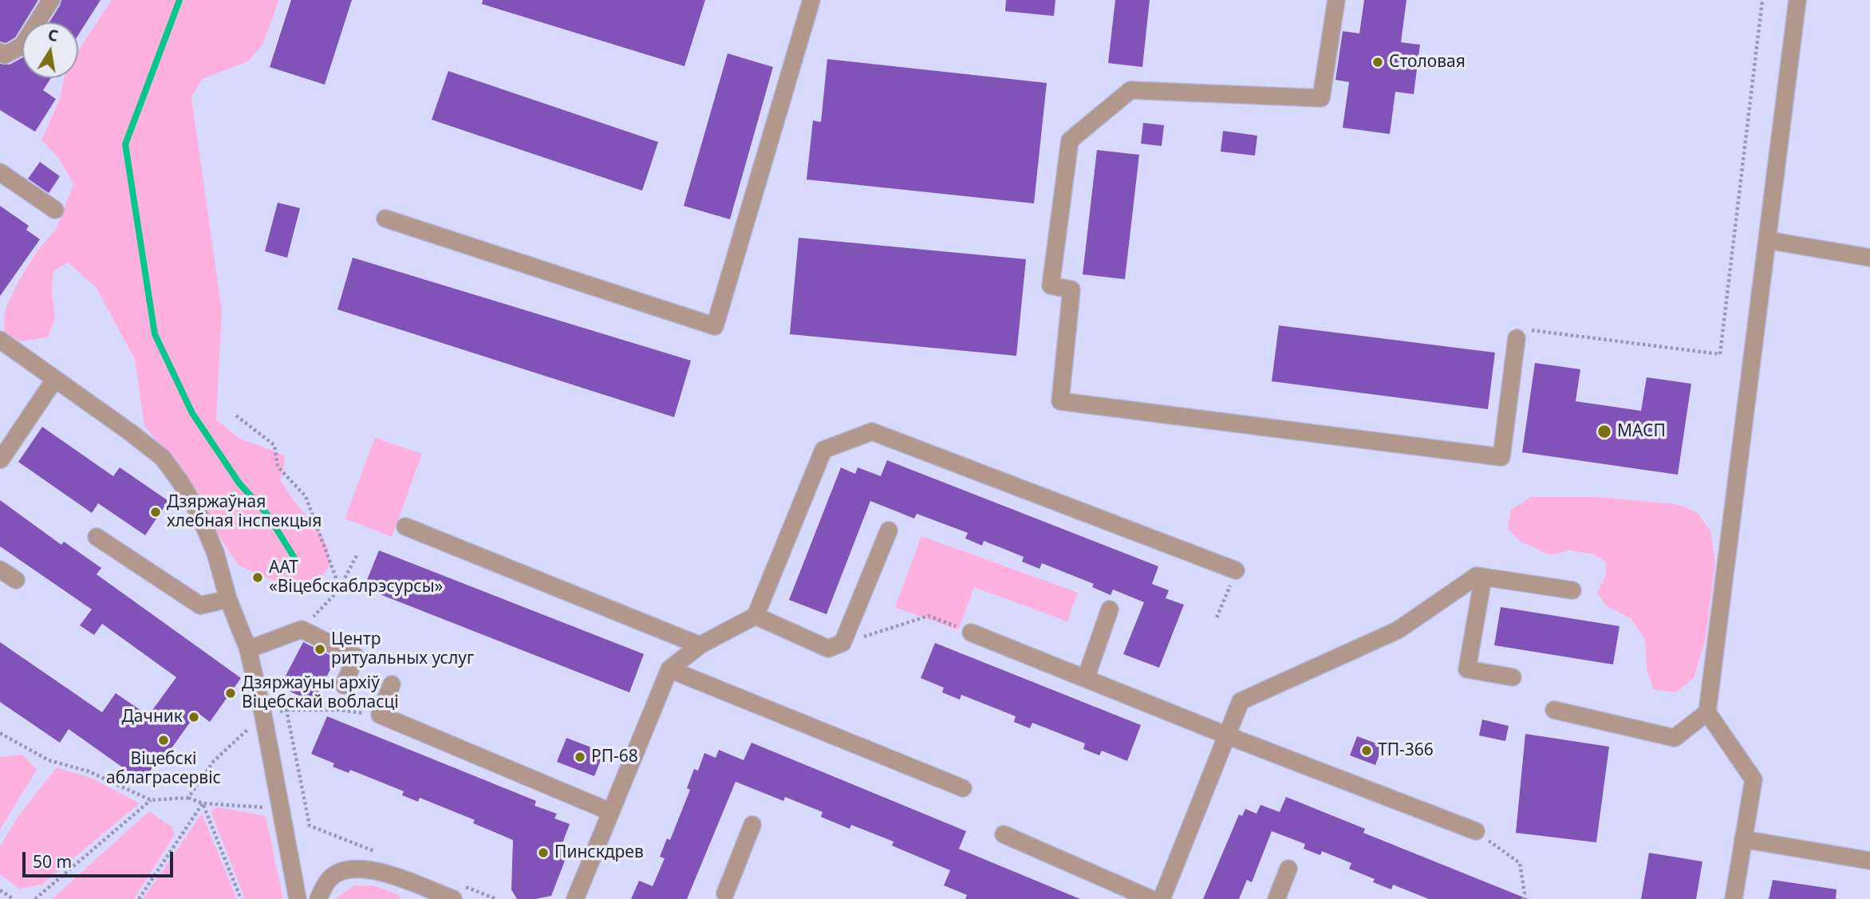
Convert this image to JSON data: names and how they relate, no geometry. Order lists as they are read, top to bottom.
{
  "places": [
    "Столовая",
    "МАСП",
    "Дзяржаўная хлебная інспекцыя",
    "ААТ «Віцебскаблрэсурсы»",
    "Центр ритуальных услуг",
    "Дзяржаўны архіў Віцебскай вобласці",
    "Дачник",
    "Віцебскі аблаграсервіс",
    "ТП-366",
    "РП-68",
    "Пинскдрев"
  ],
  "scale_bar": "50 m",
  "north": "top"
}
